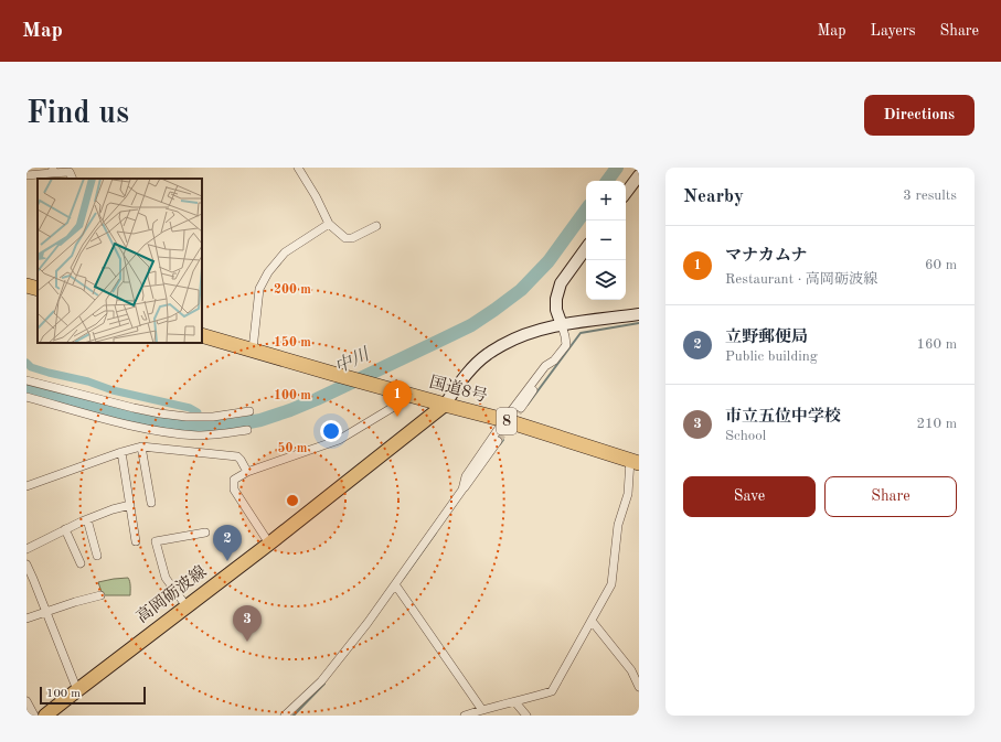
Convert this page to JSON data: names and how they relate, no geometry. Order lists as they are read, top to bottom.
{
  "streets": {
    "highway": ["国道8号", "8"],
    "main road": ["高岡砺波線"]
  },
  "crossings": [
    ["国道8号", "高岡砺波線"]
  ],
  "water": ["中川"],
  "scale_bar": "100 m",
  "page": {
    "header": "Map",
    "nav": ["Map", "Layers", "Share"],
    "buttons": [
      "Directions",
      ["Save", "Share"]
    ],
    "title": "Find us",
    "heading": ["Nearby", "3 results"],
    "map_buttons": ["+", "−"],
    "list": [
      {
        "mark": "1",
        "name": "マナカムナ",
        "note": "Restaurant · 高岡砺波線",
        "value": "60 m"
      },
      {
        "mark": "2",
        "name": "立野郵便局",
        "note": "Public building",
        "value": "160 m"
      },
      {
        "mark": "3",
        "name": "市立五位中学校",
        "note": "School",
        "value": "210 m"
      }
    ],
    "pins": ["1", "2", "3"],
    "scale": "100 m"
  },
  "rings": [
    "200 m",
    "150 m",
    "100 m",
    "50 m"
  ]
}
